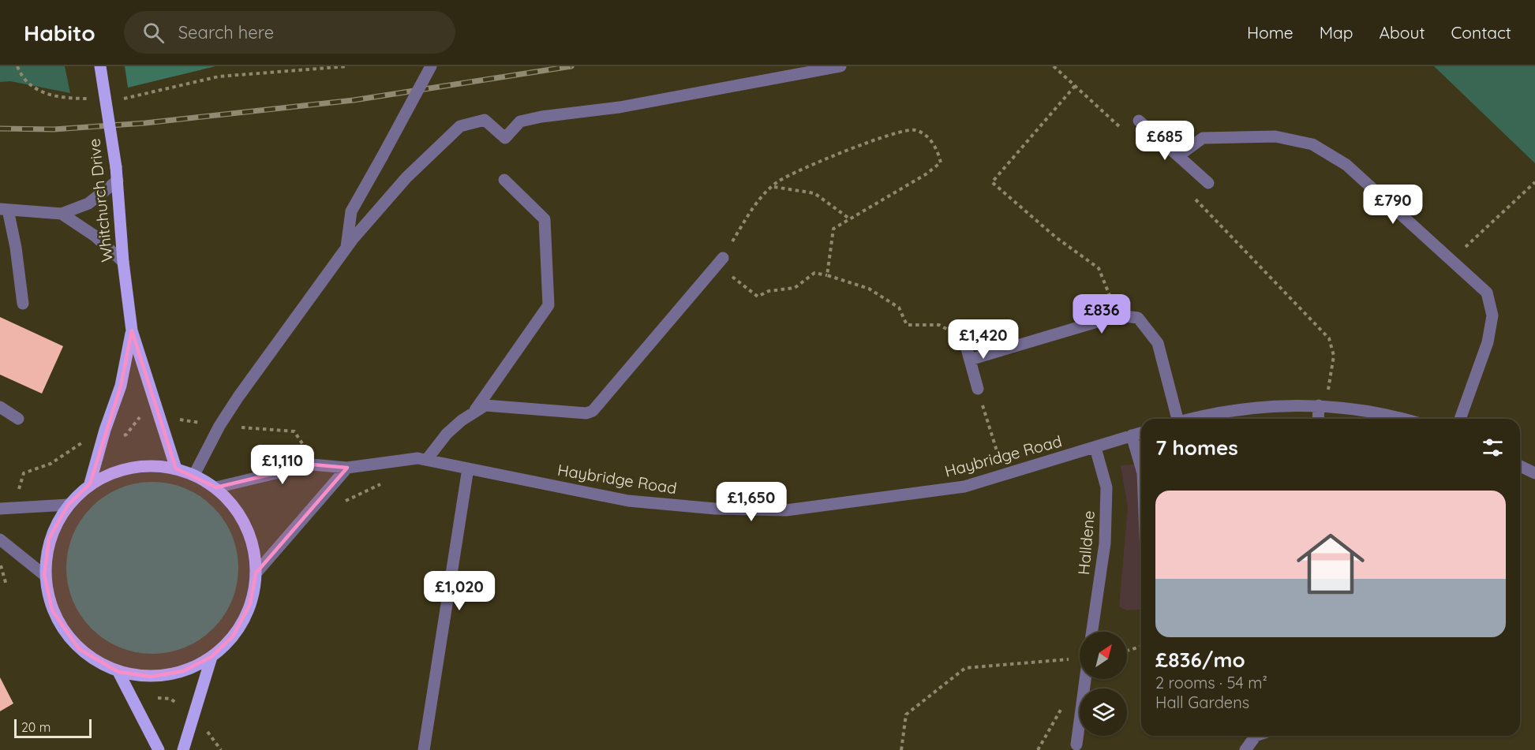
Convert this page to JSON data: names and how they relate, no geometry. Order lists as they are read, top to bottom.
{
  "streets": {
    "main road": ["Whitchurch Drive"],
    "street": ["Haybridge Road", "Halldene"]
  },
  "crossings": [
    ["Haybridge Road", "Halldene"]
  ],
  "scale_bar": "20 m",
  "north": "top right",
  "page": {
    "header": "Habito",
    "search": "Search here",
    "nav": [
      "Home",
      "Map",
      "About",
      "Contact"
    ],
    "price": [
      "£685",
      "£790",
      "£836",
      "£1,420",
      "£1,110",
      "£1,650",
      "£1,020"
    ],
    "heading": "7 homes",
    "list": [
      {
        "name": "£836/mo",
        "note": "2 rooms · 54 m² · Hall Gardens"
      }
    ],
    "scale": "20 m"
  }
}
